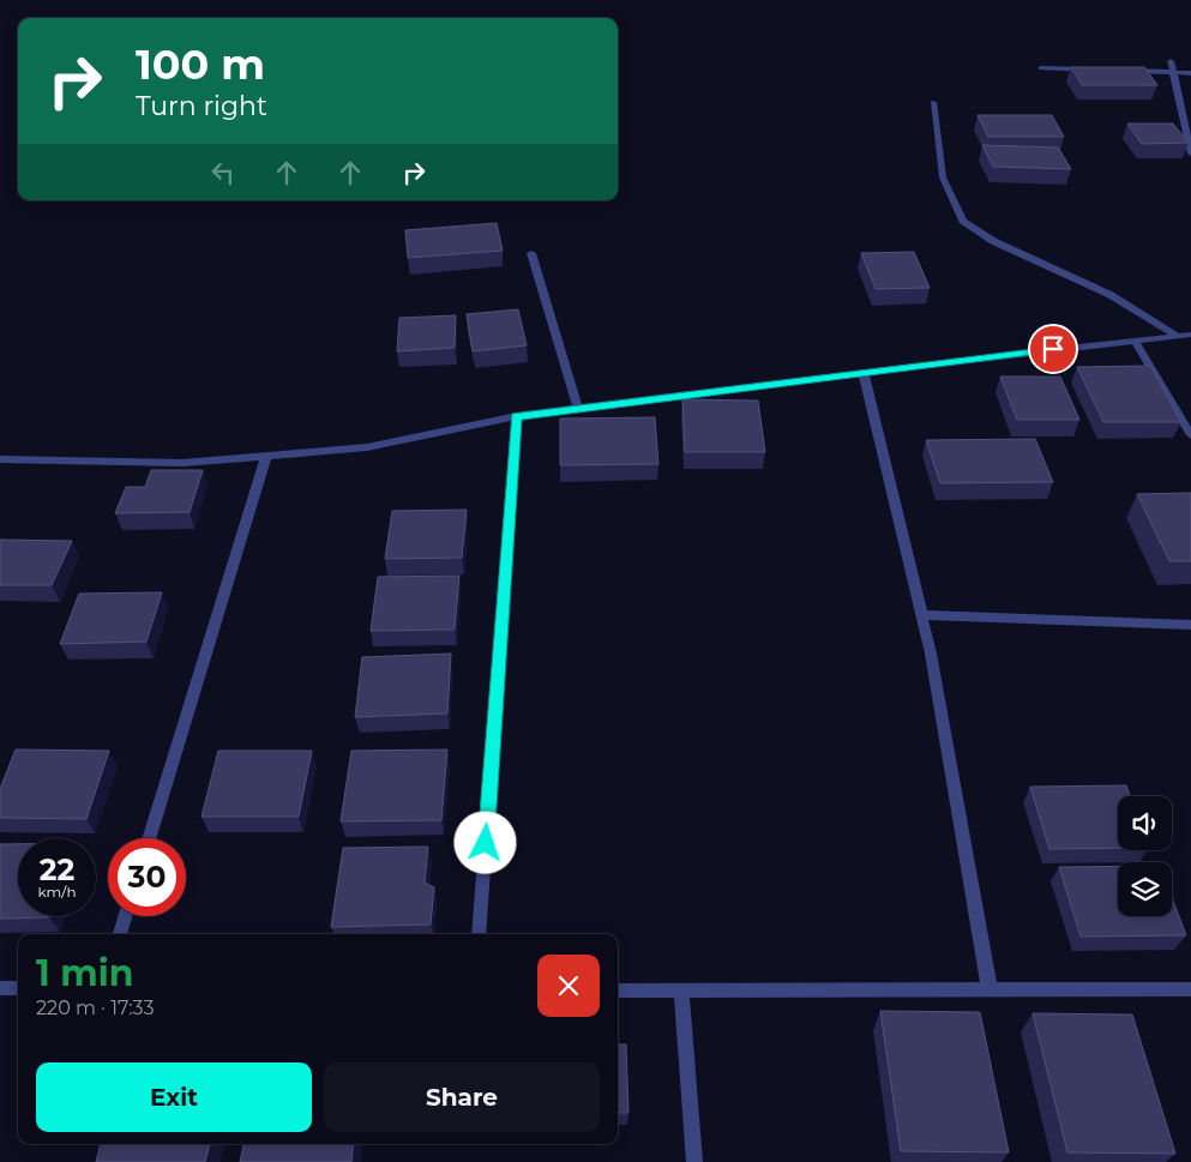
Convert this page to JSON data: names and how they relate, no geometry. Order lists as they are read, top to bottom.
{
  "page": {
    "turn": ["100 m", "Turn right"],
    "speed": "22 km/h",
    "limit": "30",
    "heading": ["1 min", "220 m · 17:33"],
    "buttons": ["Exit", "Share"]
  }
}
